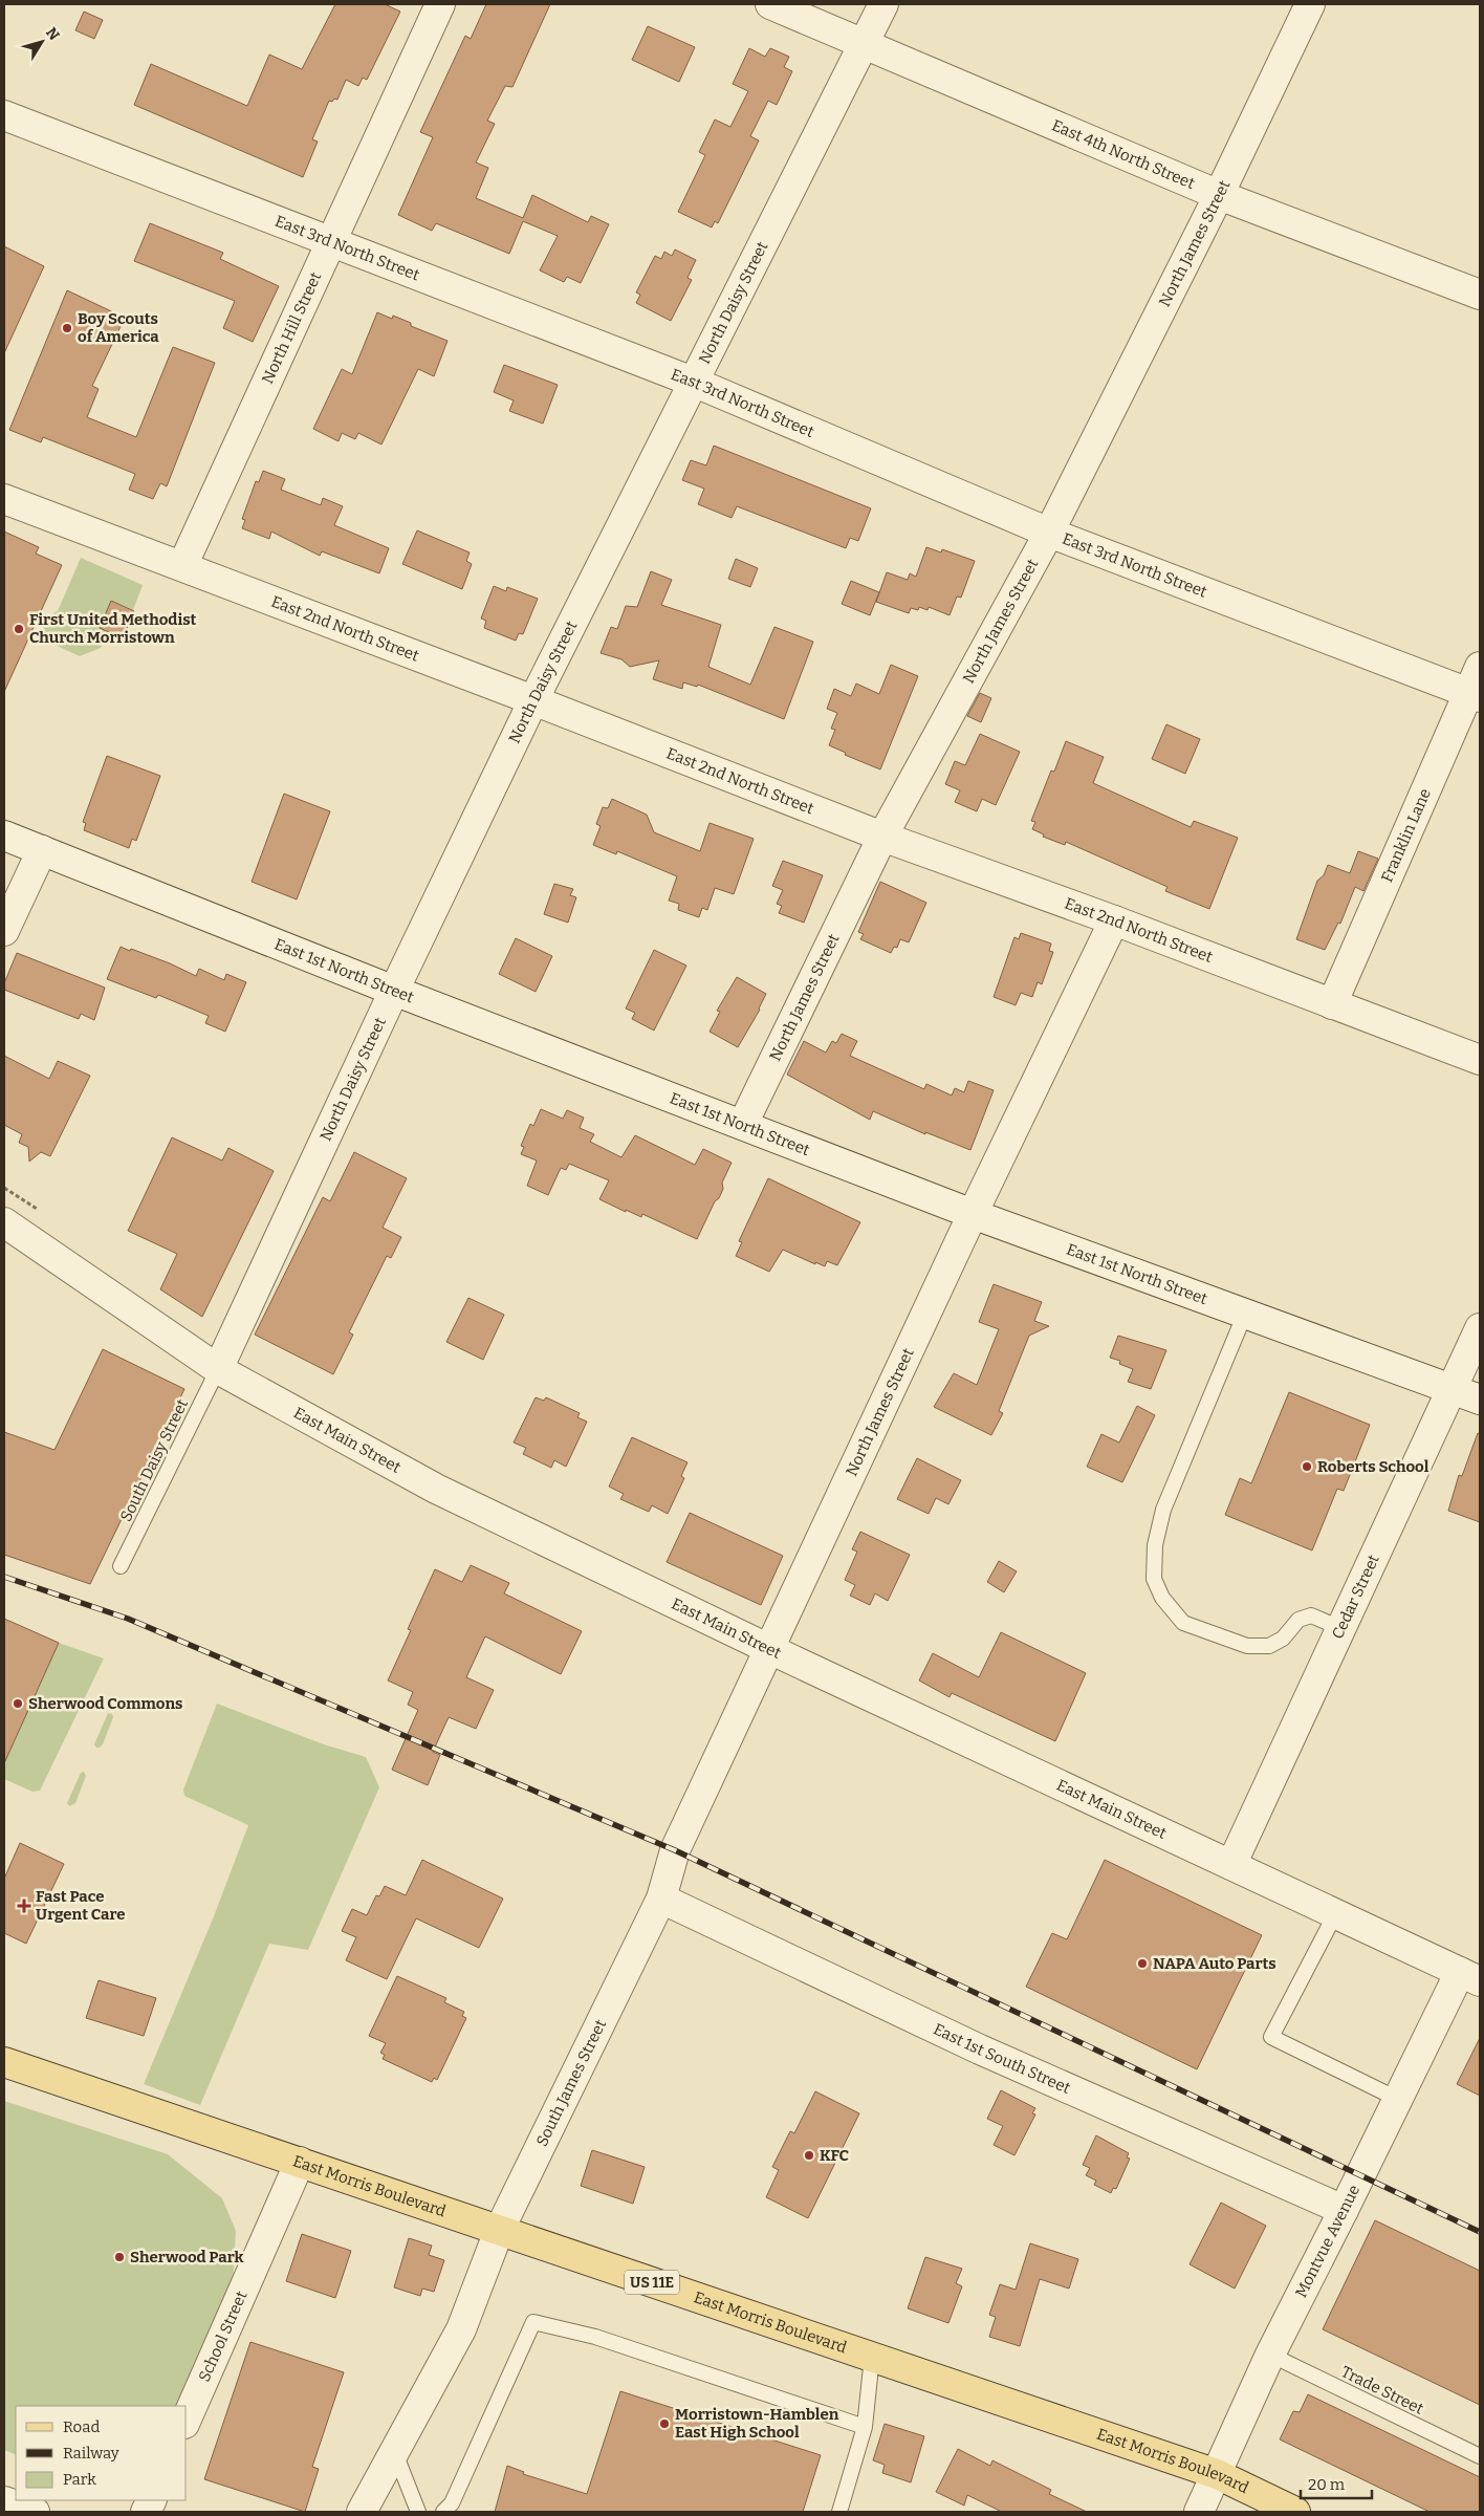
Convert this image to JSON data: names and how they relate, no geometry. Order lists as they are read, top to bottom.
{
  "streets": {
    "main road": ["East Morris Boulevard", "US 11E"],
    "street": [
      "East 4th North Street",
      "North James Street",
      "East 3rd North Street",
      "North Daisy Street",
      "North Hill Street",
      "East 2nd North Street",
      "Franklin Lane",
      "East 1st North Street",
      "East Main Street",
      "Cedar Street",
      "East 1st South Street",
      "South James Street",
      "Montvue Avenue",
      "School Street"
    ],
    "lane": ["South Daisy Street", "Trade Street"]
  },
  "crossings": [
    ["East 4th North Street", "North James Street"],
    ["East 4th North Street", "North Daisy Street"],
    ["North James Street", "East 3rd North Street"],
    ["North James Street", "East 2nd North Street"],
    ["North James Street", "East 1st North Street"],
    ["North James Street", "East Main Street"],
    ["North James Street", "South James Street"],
    ["East 3rd North Street", "North Daisy Street"],
    ["East 3rd North Street", "North Hill Street"],
    ["East 3rd North Street", "Franklin Lane"],
    ["North Daisy Street", "East 2nd North Street"],
    ["North Daisy Street", "East 1st North Street"],
    ["North Daisy Street", "East Main Street"],
    ["North Daisy Street", "South Daisy Street"],
    ["North Hill Street", "East 2nd North Street"],
    ["East 2nd North Street", "Franklin Lane"],
    ["East 1st North Street", "Cedar Street"],
    ["East Main Street", "South Daisy Street"],
    ["East Main Street", "Cedar Street"],
    ["East Main Street", "South James Street"],
    ["East Main Street", "Montvue Avenue"],
    ["East 1st South Street", "South James Street"],
    ["East 1st South Street", "Montvue Avenue"],
    ["South James Street", "East Morris Boulevard"],
    ["East Morris Boulevard", "Montvue Avenue"],
    ["East Morris Boulevard", "School Street"],
    ["Montvue Avenue", "Trade Street"]
  ],
  "places": {
    "other": [
      "Boy Scouts of America",
      "First United Methodist Church Morristown",
      "Roberts School",
      "Sherwood Commons",
      "NAPA Auto Parts",
      "KFC",
      "Sherwood Park",
      "Morristown-Hamblen East High School"
    ],
    "health": ["Fast Pace Urgent Care"]
  },
  "legend": ["Road", "Railway", "Park"],
  "scale_bar": "20 m",
  "north": "top right"
}
